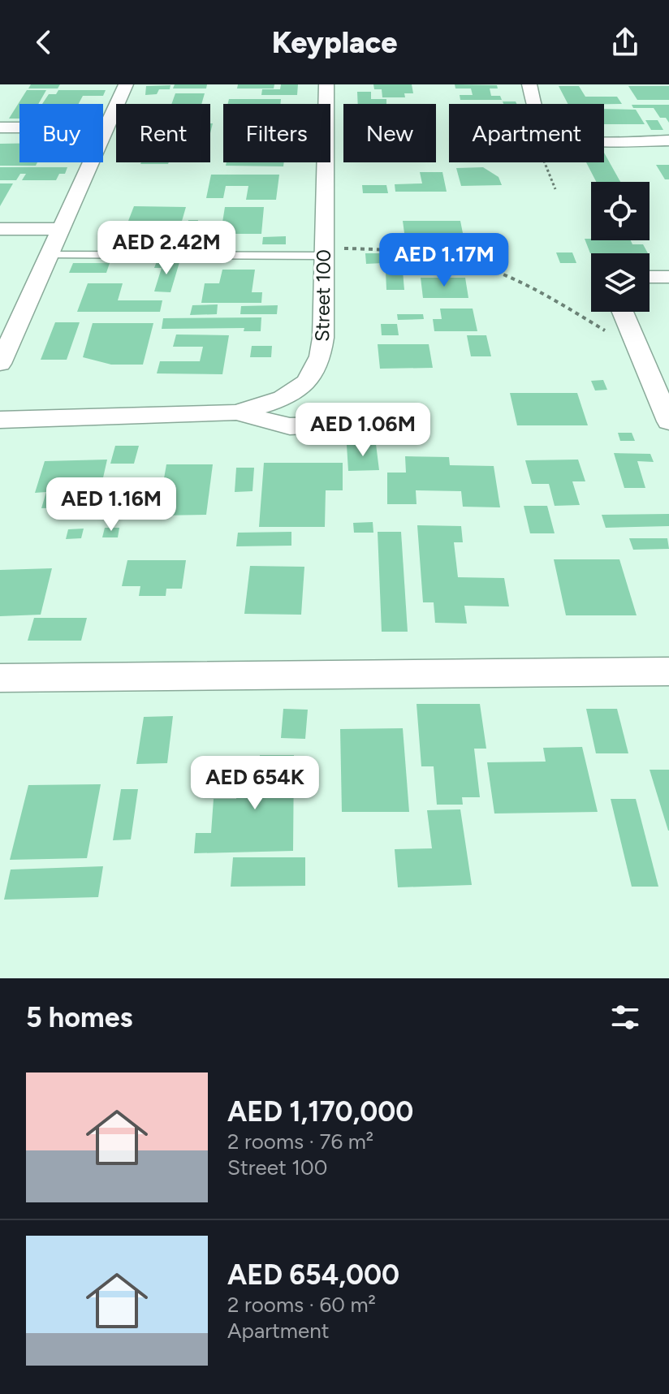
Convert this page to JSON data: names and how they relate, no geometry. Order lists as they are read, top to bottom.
{
  "streets": {
    "street": ["Street 100"]
  },
  "page": {
    "header": "Keyplace",
    "chip": [
      "Buy",
      "Rent",
      "Filters",
      "New",
      "Apartment"
    ],
    "price": [
      "AED 2.42M",
      "AED 1.17M",
      "AED 1.06M",
      "AED 1.16M",
      "AED 654K"
    ],
    "heading": "5 homes",
    "list": [
      {
        "name": "AED 1,170,000",
        "note": "2 rooms · 76 m² · Street 100"
      },
      {
        "name": "AED 654,000",
        "note": "2 rooms · 60 m² · Apartment"
      }
    ]
  }
}
